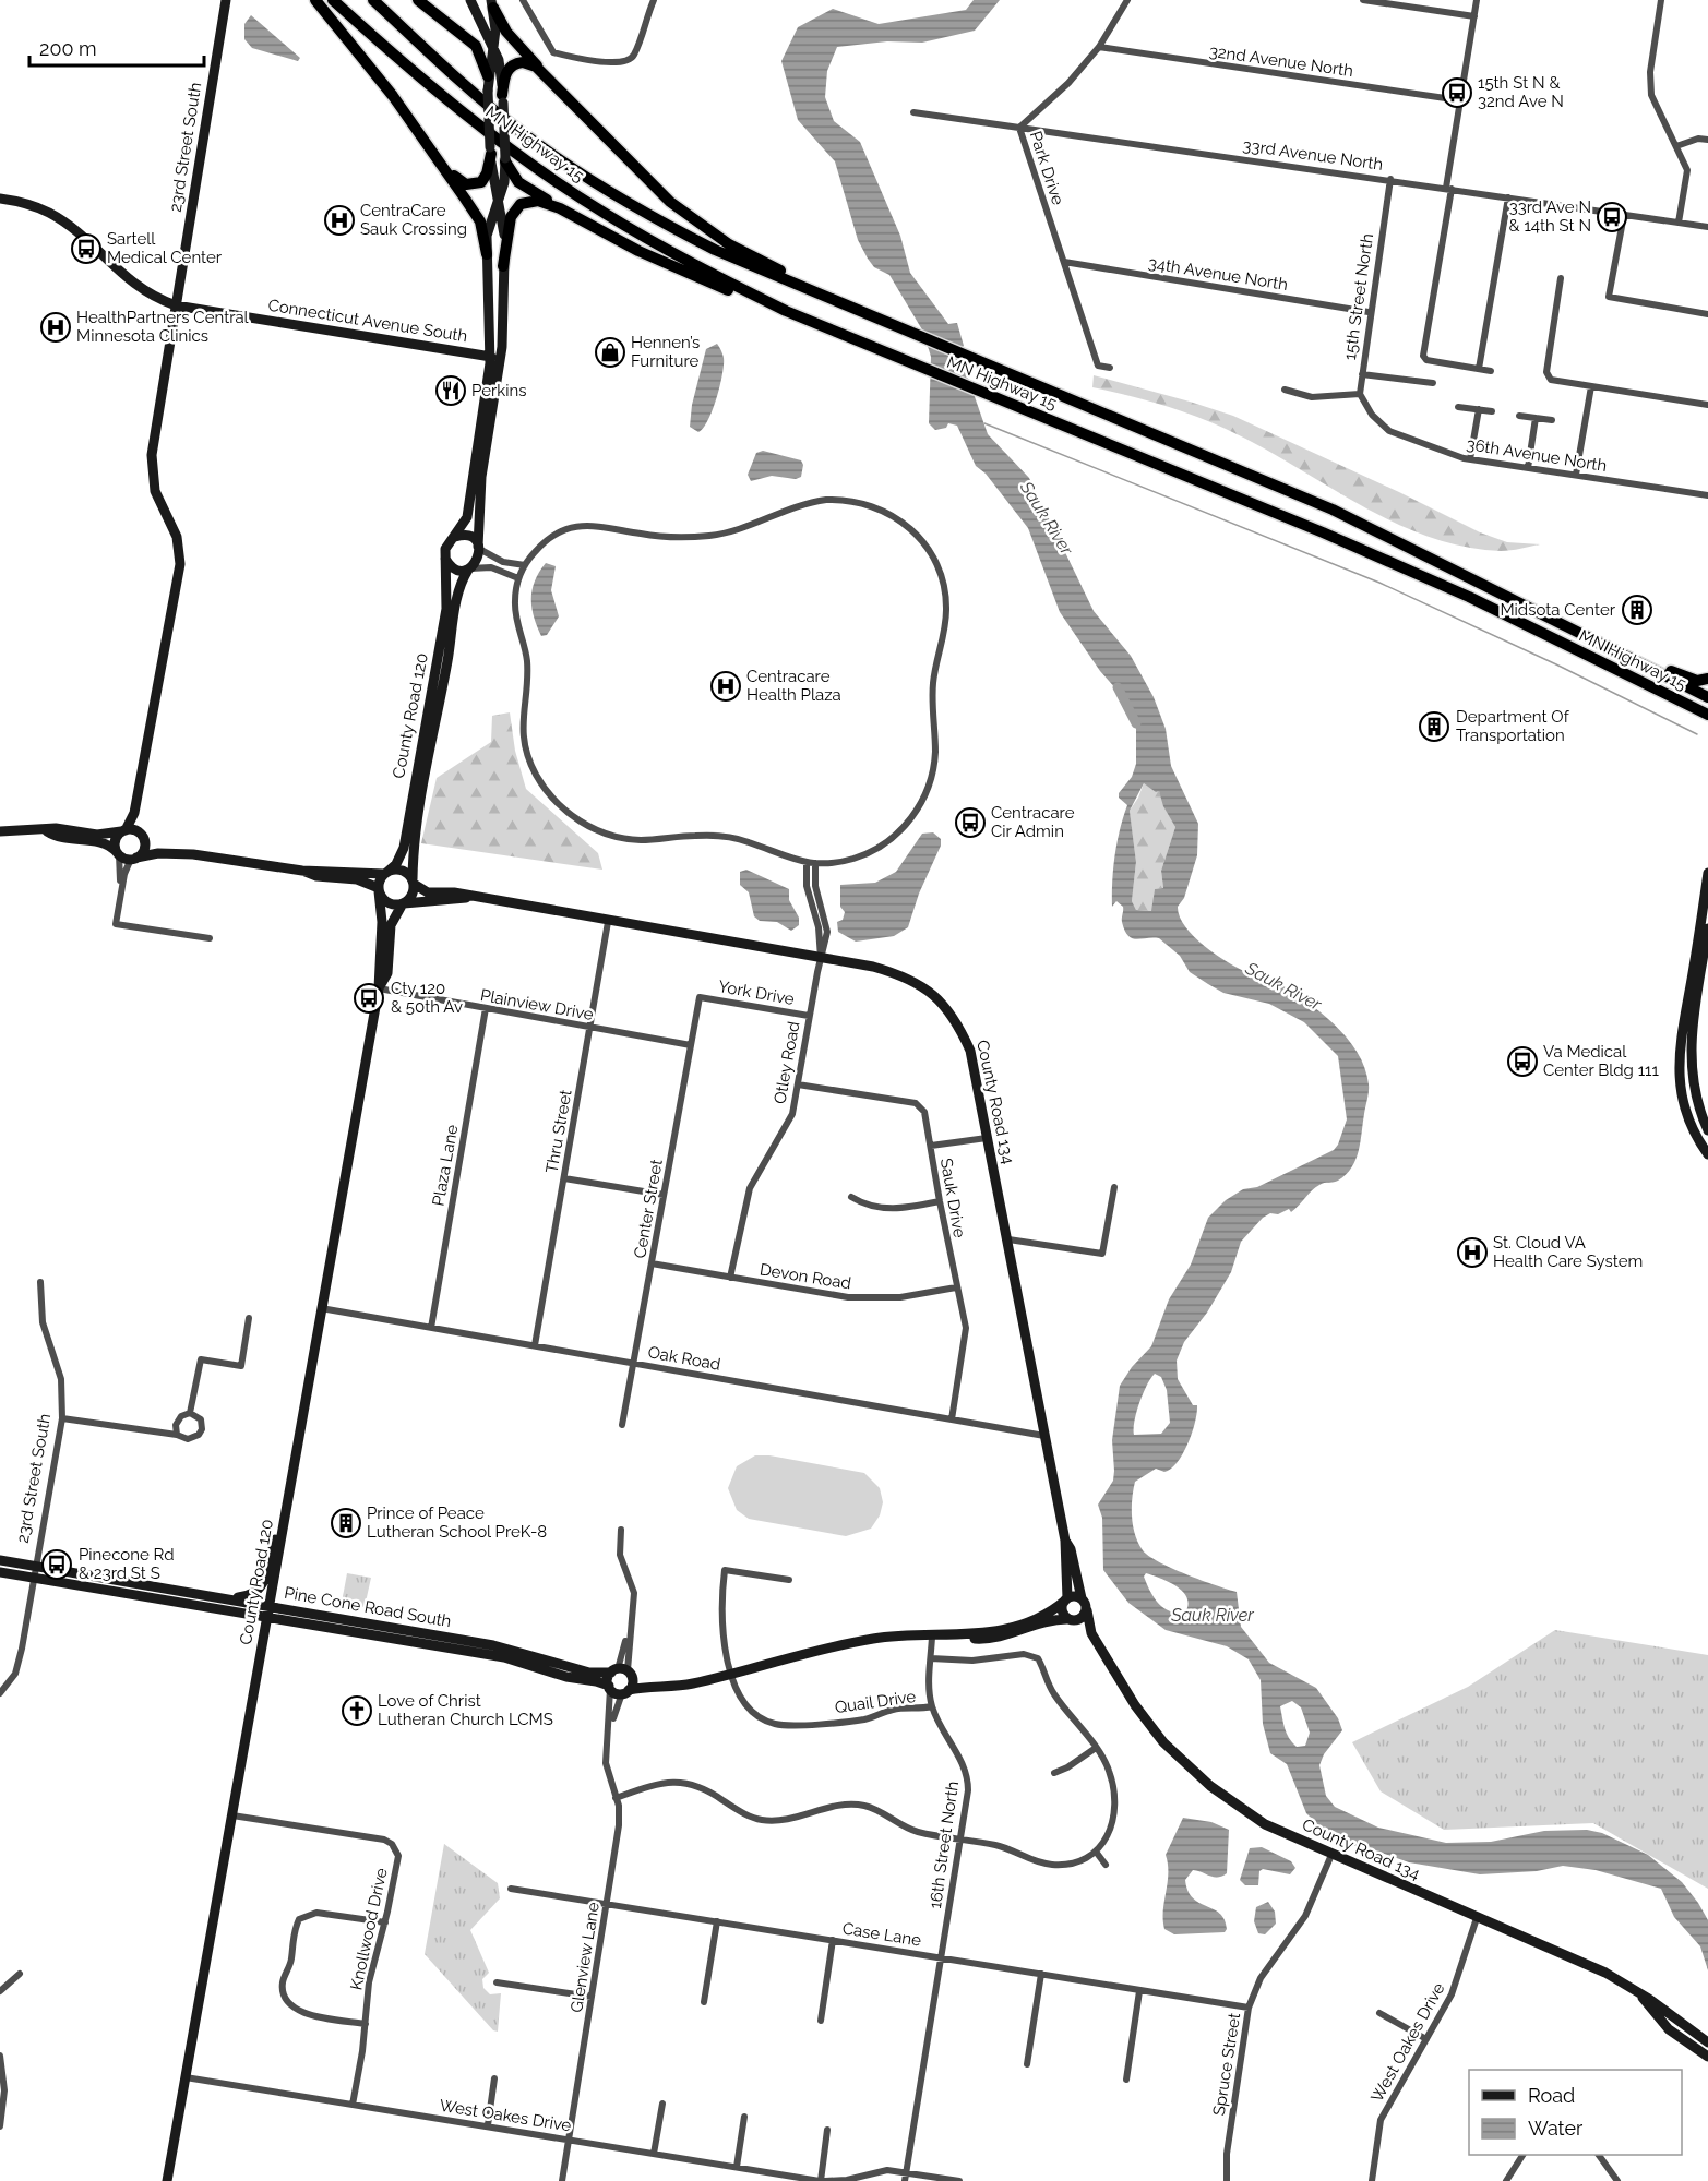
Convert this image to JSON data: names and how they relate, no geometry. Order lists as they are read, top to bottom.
{
  "streets": {
    "highway": ["MN Highway 15"],
    "street": [
      "32nd Avenue North",
      "23rd Street South",
      "33rd Avenue North",
      "Park Drive",
      "34th Avenue North",
      "15th Street North",
      "Connecticut Avenue South",
      "36th Avenue North",
      "County Road 120",
      "York Drive",
      "Plainview Drive",
      "Otley Road",
      "County Road 134",
      "Thru Street",
      "Plaza Lane",
      "Sauk Drive",
      "Center Street",
      "Devon Road",
      "Oak Road",
      "Pine Cone Road South",
      "Quail Drive",
      "16th Street North",
      "Knollwood Drive",
      "Case Lane",
      "Glenview Lane",
      "West Oakes Drive",
      "Spruce Street"
    ]
  },
  "crossings": [
    ["32nd Avenue North", "Park Drive"],
    ["23rd Street South", "Connecticut Avenue South"],
    ["23rd Street South", "Pine Cone Road South"],
    ["33rd Avenue North", "Park Drive"],
    ["33rd Avenue North", "15th Street North"],
    ["Park Drive", "34th Avenue North"],
    ["34th Avenue North", "15th Street North"],
    ["15th Street North", "36th Avenue North"],
    ["County Road 120", "Plainview Drive"],
    ["County Road 120", "County Road 134"],
    ["County Road 120", "Oak Road"],
    ["County Road 120", "Pine Cone Road South"],
    ["County Road 120", "Knollwood Drive"],
    ["County Road 120", "West Oakes Drive"],
    ["York Drive", "Otley Road"],
    ["York Drive", "Center Street"],
    ["Plainview Drive", "Thru Street"],
    ["Plainview Drive", "Plaza Lane"],
    ["Plainview Drive", "Center Street"],
    ["Otley Road", "County Road 134"],
    ["Otley Road", "Sauk Drive"],
    ["Otley Road", "Devon Road"],
    ["County Road 134", "Thru Street"],
    ["County Road 134", "Oak Road"],
    ["County Road 134", "Pine Cone Road South"],
    ["County Road 134", "West Oakes Drive"],
    ["County Road 134", "Spruce Street"],
    ["Thru Street", "Oak Road"],
    ["Plaza Lane", "Oak Road"],
    ["Sauk Drive", "Devon Road"],
    ["Sauk Drive", "Oak Road"],
    ["Center Street", "Devon Road"],
    ["Center Street", "Oak Road"],
    ["Pine Cone Road South", "Quail Drive"],
    ["Pine Cone Road South", "16th Street North"],
    ["Pine Cone Road South", "Glenview Lane"],
    ["Quail Drive", "16th Street North"],
    ["16th Street North", "Case Lane"],
    ["Knollwood Drive", "West Oakes Drive"],
    ["Case Lane", "Glenview Lane"],
    ["Case Lane", "Spruce Street"],
    ["Glenview Lane", "West Oakes Drive"]
  ],
  "water": ["Sauk River"],
  "places": {
    "bus stop": [
      "15th St N & 32nd Ave N",
      "33rd Ave N & 14th St N",
      "Sartell Medical Center",
      "Centracare Cir Admin",
      "Cty 120 & 50th Av",
      "Va Medical Center Bldg 111",
      "Pinecone Rd & 23rd St S"
    ],
    "hospital": [
      "CentraCare Sauk Crossing",
      "HealthPartners Central Minnesota Clinics",
      "Centracare Health Plaza",
      "St. Cloud VA Health Care System"
    ],
    "shop": ["Hennen’s Furniture"],
    "restaurant": ["Perkins"],
    "building": ["Midsota Center", "Department Of Transportation", "Prince of Peace Lutheran School PreK-8"],
    "church": ["Love of Christ Lutheran Church LCMS"]
  },
  "legend": ["Road", "Water"],
  "scale_bar": "200 m"
}
